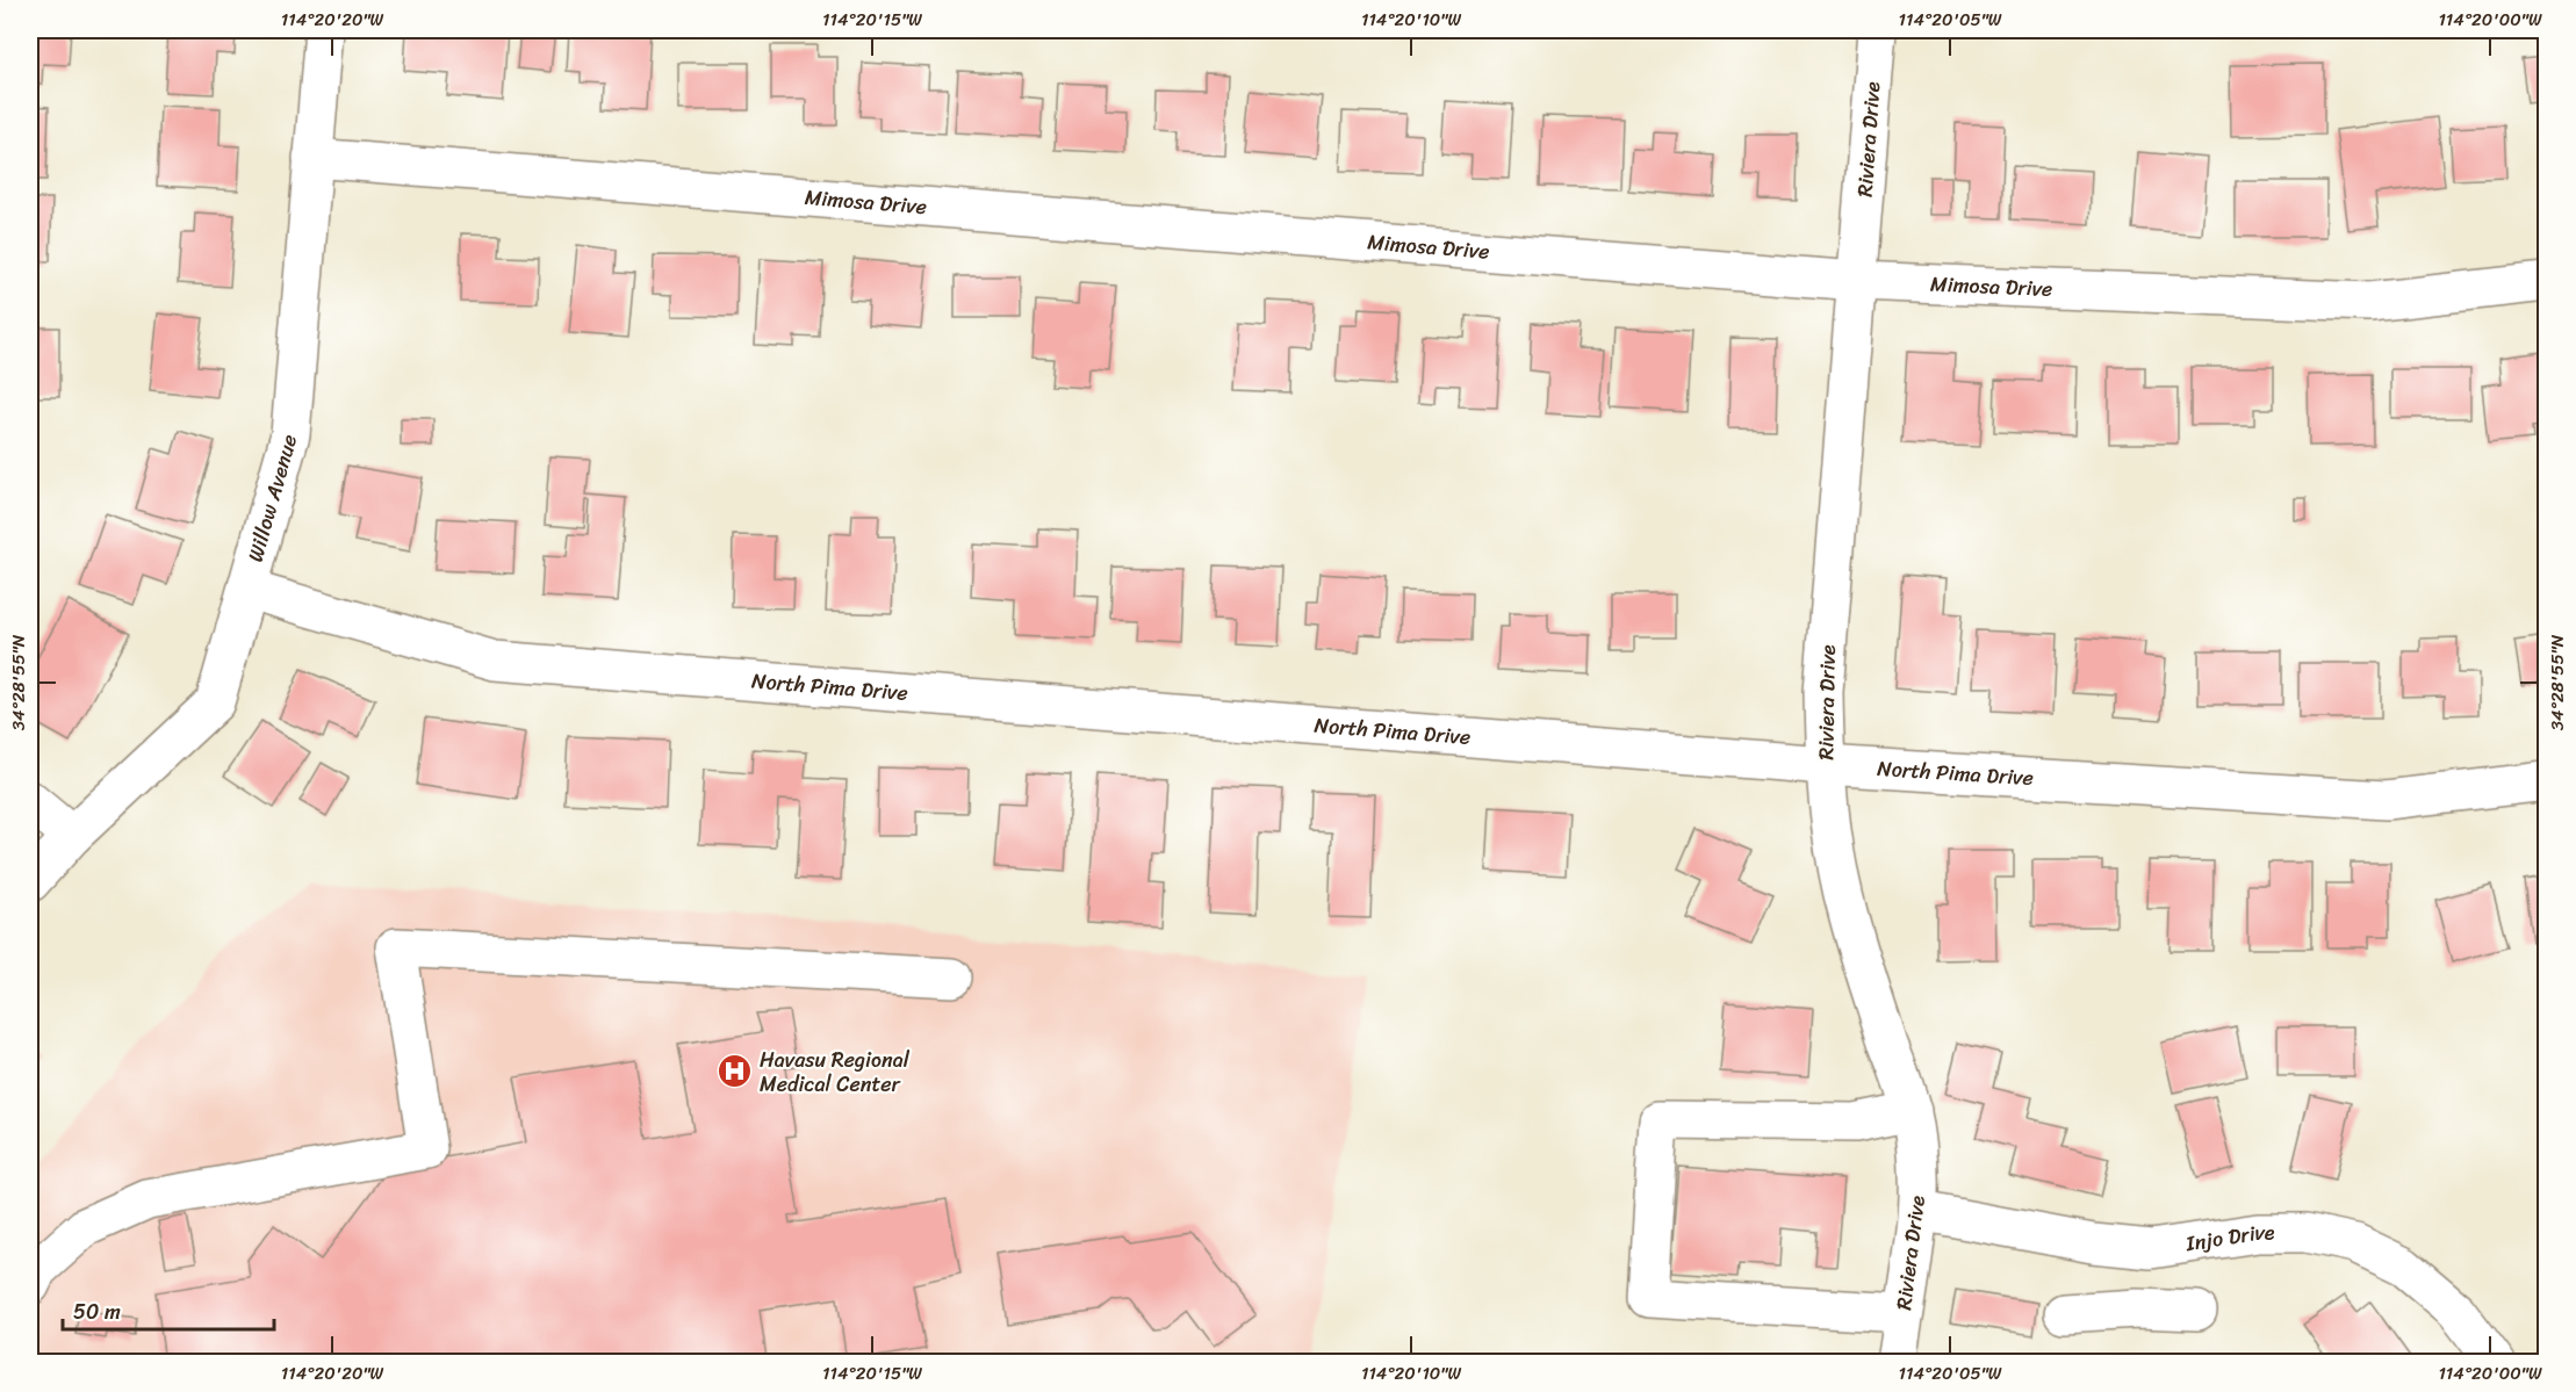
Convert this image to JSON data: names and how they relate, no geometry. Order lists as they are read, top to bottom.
{
  "streets": {
    "street": [
      "Riviera Drive",
      "Mimosa Drive",
      "Willow Avenue",
      "North Pima Drive",
      "Injo Drive"
    ]
  },
  "crossings": [
    ["Riviera Drive", "Mimosa Drive"],
    ["Riviera Drive", "North Pima Drive"],
    ["Riviera Drive", "Injo Drive"],
    ["Mimosa Drive", "Willow Avenue"],
    ["Willow Avenue", "North Pima Drive"]
  ],
  "places": {
    "hospital": ["Havasu Regional Medical Center"]
  },
  "scale_bar": "50 m",
  "coordinates": [
    "114°20'20\"W",
    "114°20'15\"W",
    "114°20'10\"W",
    "114°20'05\"W",
    "114°20'00\"W",
    "34°28'55\"N"
  ]
}
